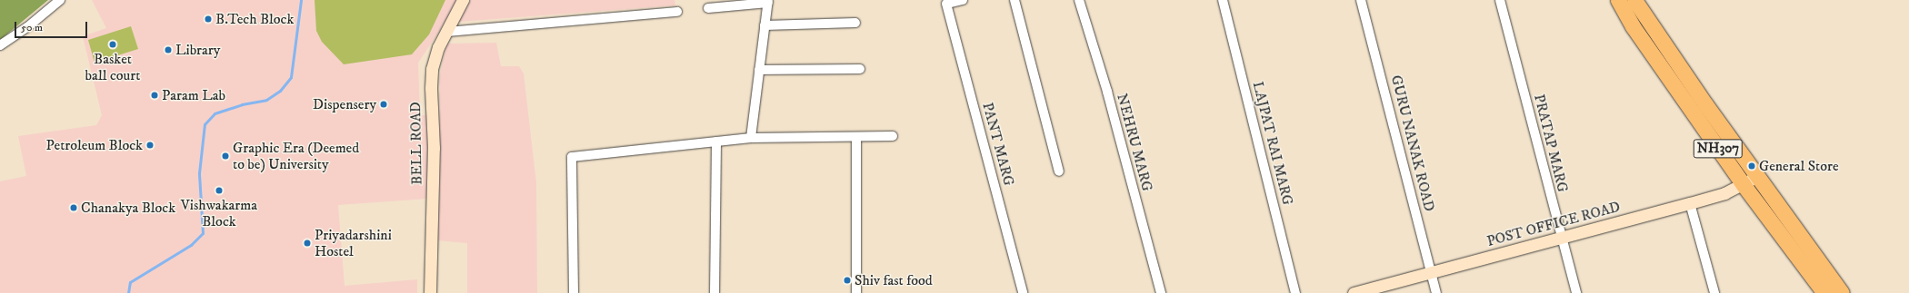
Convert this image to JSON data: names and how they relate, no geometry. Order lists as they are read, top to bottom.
{
  "streets": {
    "highway": ["NH307"],
    "street": [
      "NEHRU MARG",
      "BELL ROAD",
      "LAJPAT RAI MARG",
      "GURU NANAK ROAD",
      "PRATAP MARG",
      "PANT MARG",
      "POST OFFICE ROAD"
    ]
  },
  "crossings": [
    ["GURU NANAK ROAD", "POST OFFICE ROAD"],
    ["PRATAP MARG", "POST OFFICE ROAD"],
    ["NH307", "POST OFFICE ROAD"]
  ],
  "places": [
    "B.Tech Block",
    "Basket ball court",
    "Library",
    "Param Lab",
    "Dispensery",
    "Petroleum Block",
    "Graphic Era (Deemed to be) University",
    "General Store",
    "Vishwakarma Block",
    "Chanakya Block",
    "Priyadarshini Hostel",
    "Shiv fast food"
  ],
  "scale_bar": "50 m"
}
